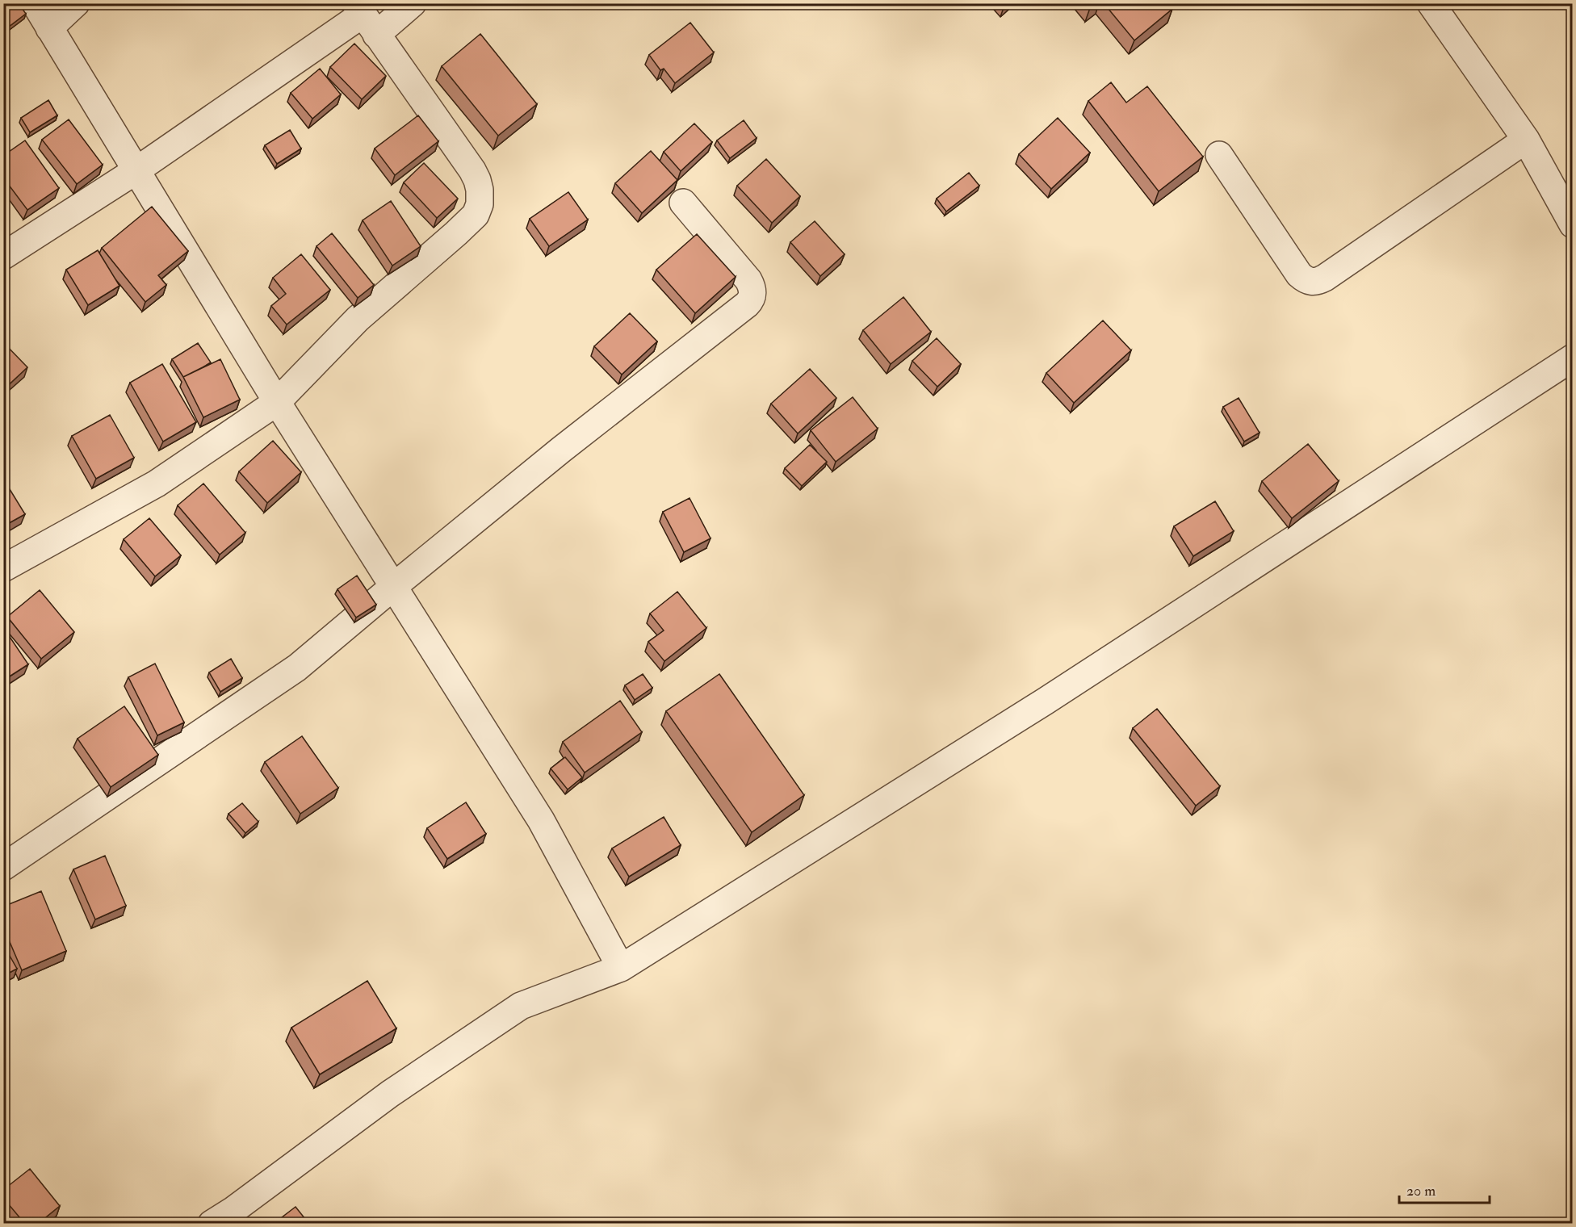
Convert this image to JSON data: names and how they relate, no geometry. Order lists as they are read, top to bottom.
{
  "scale_bar": "20 m"
}
